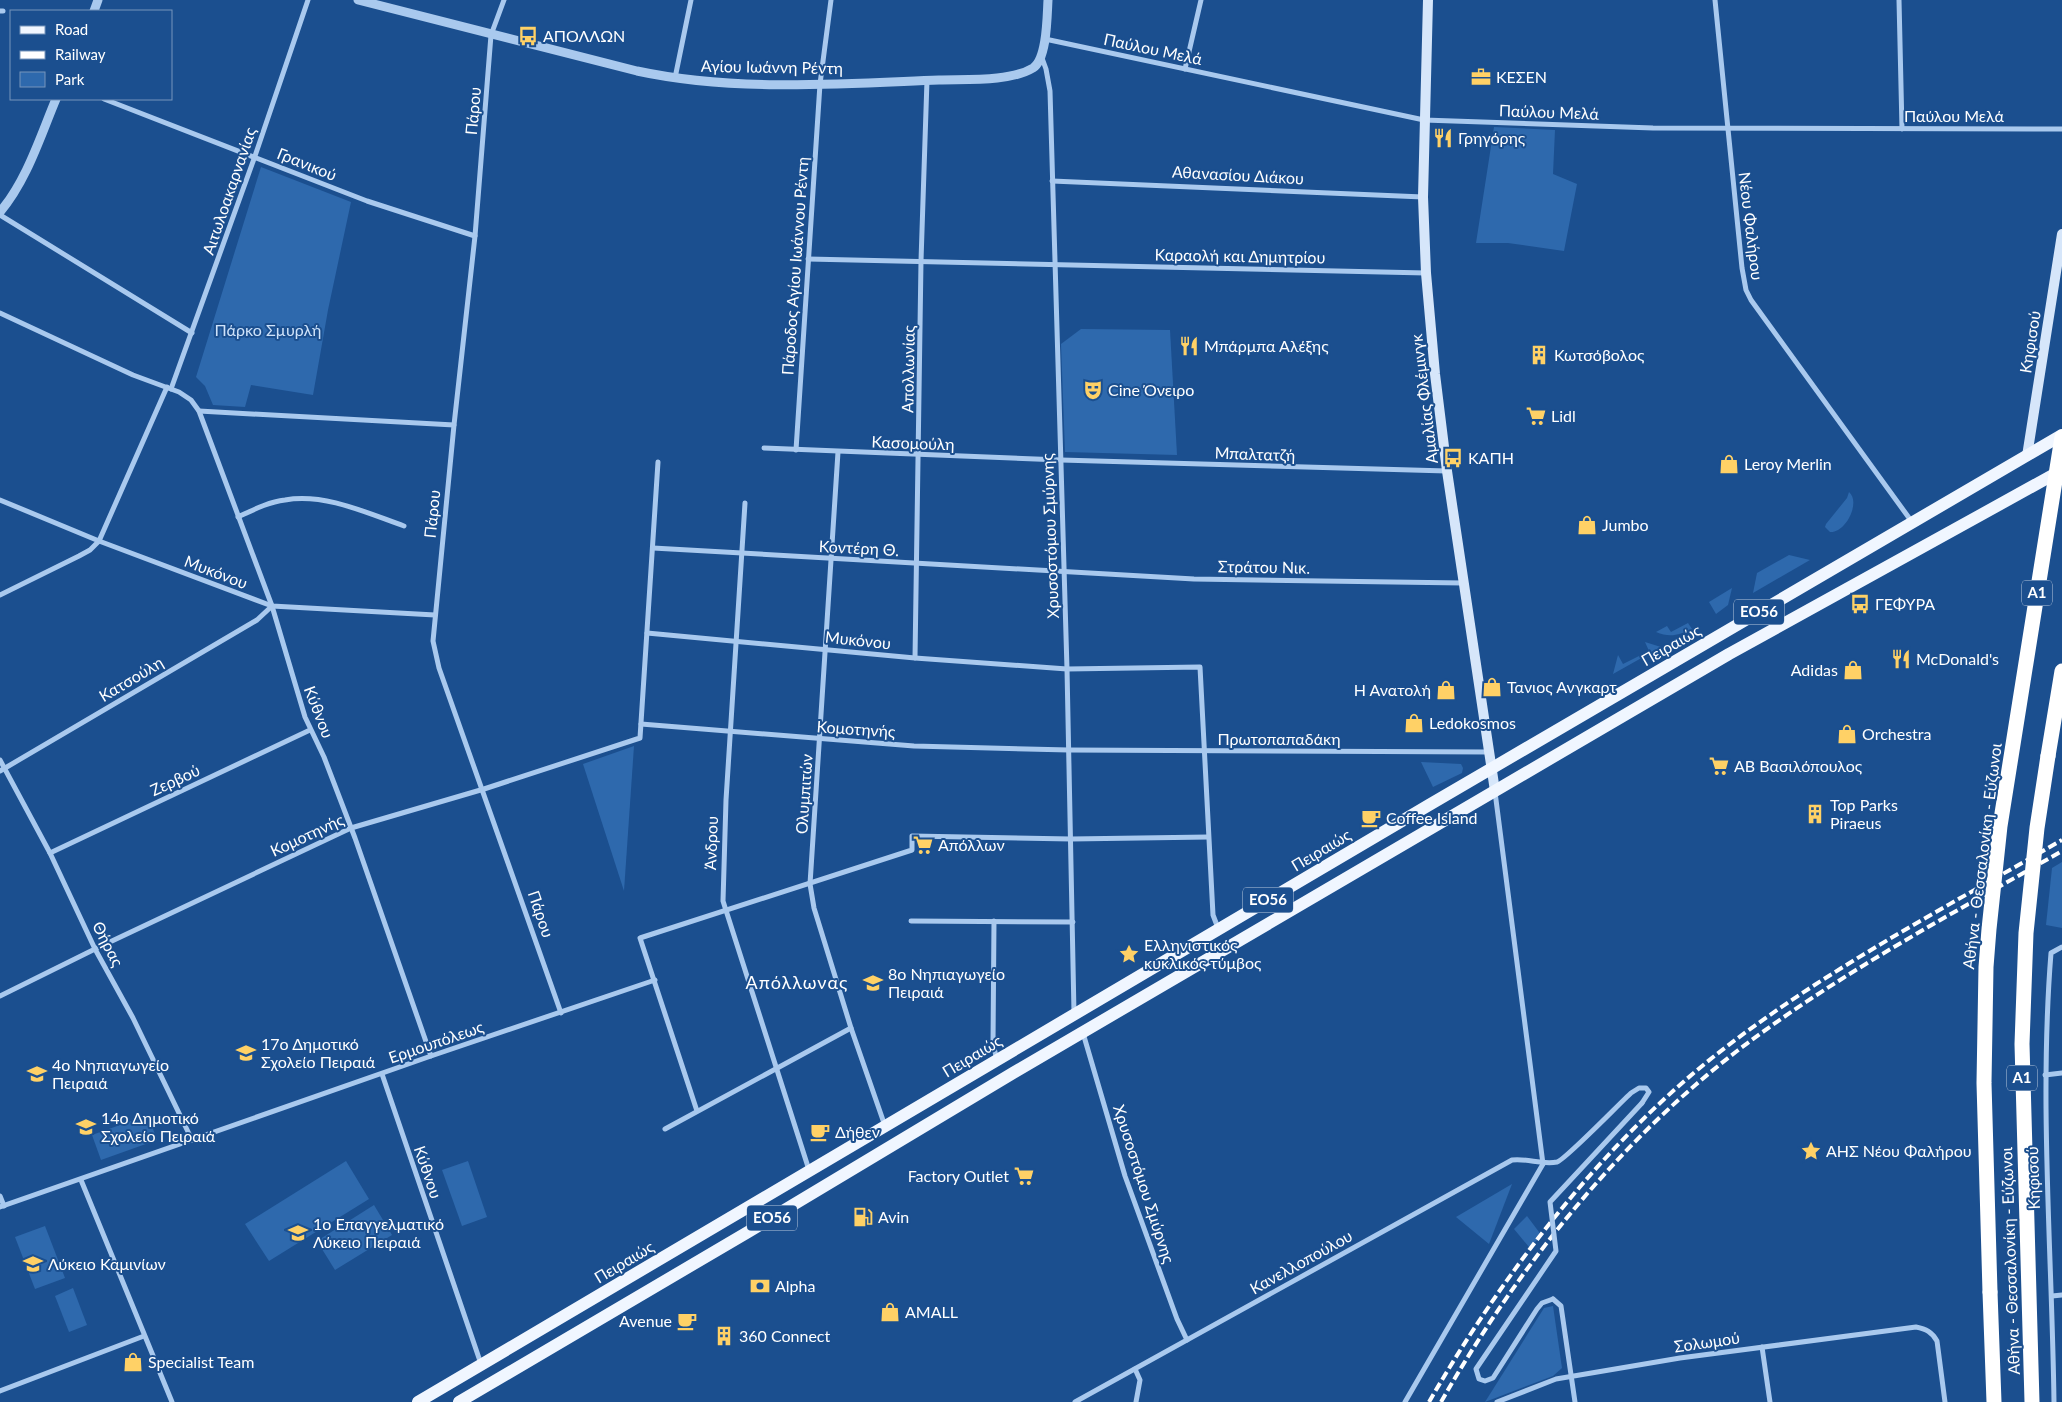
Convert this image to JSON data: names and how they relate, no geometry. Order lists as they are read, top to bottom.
{
  "streets": {
    "highway": ["Α1", "Αθήνα - Θεσσαλονίκη - Εύζωνοι"],
    "main road": [
      "Κηφισού",
      "Αμαλίας Φλέμινγκ",
      "ΕΟ56",
      "Πειραιώς"
    ],
    "street": [
      "Παύλου Μελά",
      "Αγίου Ιωάννη Ρέντη",
      "Πάρου",
      "Γρανικού",
      "Αθανασίου Διάκου",
      "Αιτωλοακαρνανίας",
      "Νέου Φαλήρου",
      "Καραολή και Δημητρίου",
      "Πάροδος Αγίου Ιωάννου Ρέντη",
      "Απολλωνίας",
      "Κασομούλη",
      "Μπαλτατζή",
      "Χρυσοστόμου Σμύρνης",
      "Κοντέρη Θ.",
      "Στράτου Νικ.",
      "Μυκόνου",
      "Κατσούλη",
      "Κύθνου",
      "Κομοτηνής",
      "Πρωτοπαπαδάκη",
      "Ζερβού",
      "Ολυμπιτών",
      "Άνδρου",
      "Θήρας",
      "Ερμουπόλεως",
      "Κανελλοπούλου",
      "Σολωμού"
    ]
  },
  "crossings": [
    ["Παύλου Μελά", "Νέου Φαλήρου"],
    ["Παύλου Μελά", "Αμαλίας Φλέμινγκ"],
    ["Αγίου Ιωάννη Ρέντη", "Πάρου"],
    ["Αγίου Ιωάννη Ρέντη", "Πάροδος Αγίου Ιωάννου Ρέντη"],
    ["Αγίου Ιωάννη Ρέντη", "Απολλωνίας"],
    ["Αγίου Ιωάννη Ρέντη", "Χρυσοστόμου Σμύρνης"],
    ["Πάρου", "Γρανικού"],
    ["Πάρου", "Μυκόνου"],
    ["Πάρου", "Κομοτηνής"],
    ["Πάρου", "Ερμουπόλεως"],
    ["Γρανικού", "Αιτωλοακαρνανίας"],
    ["Αθανασίου Διάκου", "Αμαλίας Φλέμινγκ"],
    ["Αθανασίου Διάκου", "Χρυσοστόμου Σμύρνης"],
    ["Αιτωλοακαρνανίας", "Μυκόνου"],
    ["Αιτωλοακαρνανίας", "Κύθνου"],
    ["Νέου Φαλήρου", "Πειραιώς"],
    ["Καραολή και Δημητρίου", "Πάροδος Αγίου Ιωάννου Ρέντη"],
    ["Καραολή και Δημητρίου", "Απολλωνίας"],
    ["Καραολή και Δημητρίου", "Αμαλίας Φλέμινγκ"],
    ["Καραολή και Δημητρίου", "Χρυσοστόμου Σμύρνης"],
    ["Πάροδος Αγίου Ιωάννου Ρέντη", "Κασομούλη"],
    ["Κηφισού", "Πειραιώς"],
    ["Απολλωνίας", "Κασομούλη"],
    ["Απολλωνίας", "Κοντέρη Θ."],
    ["Απολλωνίας", "Μυκόνου"],
    ["Αμαλίας Φλέμινγκ", "Μπαλτατζή"],
    ["Αμαλίας Φλέμινγκ", "Στράτου Νικ."],
    ["Αμαλίας Φλέμινγκ", "ΕΟ56"],
    ["Αμαλίας Φλέμινγκ", "Πειραιώς"],
    ["Αμαλίας Φλέμινγκ", "Πρωτοπαπαδάκη"],
    ["Κασομούλη", "Μπαλτατζή"],
    ["Κασομούλη", "Χρυσοστόμου Σμύρνης"],
    ["Κασομούλη", "Ολυμπιτών"],
    ["Μπαλτατζή", "Χρυσοστόμου Σμύρνης"],
    ["Χρυσοστόμου Σμύρνης", "Κοντέρη Θ."],
    ["Χρυσοστόμου Σμύρνης", "Στράτου Νικ."],
    ["Χρυσοστόμου Σμύρνης", "Μυκόνου"],
    ["Χρυσοστόμου Σμύρνης", "ΕΟ56"],
    ["Χρυσοστόμου Σμύρνης", "Πειραιώς"],
    ["Χρυσοστόμου Σμύρνης", "Κομοτηνής"],
    ["Χρυσοστόμου Σμύρνης", "Πρωτοπαπαδάκη"],
    ["Χρυσοστόμου Σμύρνης", "Κανελλοπούλου"],
    ["Κοντέρη Θ.", "Στράτου Νικ."],
    ["Κοντέρη Θ.", "Ολυμπιτών"],
    ["Κοντέρη Θ.", "Άνδρου"],
    ["Μυκόνου", "Κατσούλη"],
    ["Μυκόνου", "Κύθνου"],
    ["Μυκόνου", "Πρωτοπαπαδάκη"],
    ["Μυκόνου", "Ολυμπιτών"],
    ["Μυκόνου", "Άνδρου"],
    ["Πειραιώς", "Κύθνου"],
    ["Πειραιώς", "Ολυμπιτών"],
    ["Πειραιώς", "Άνδρου"],
    ["Πειραιώς", "Αθήνα - Θεσσαλονίκη - Εύζωνοι"],
    ["Κατσούλη", "Κύθνου"],
    ["Κατσούλη", "Θήρας"],
    ["Κύθνου", "Κομοτηνής"],
    ["Κύθνου", "Ζερβού"],
    ["Κύθνου", "Ερμουπόλεως"],
    ["Κομοτηνής", "Πρωτοπαπαδάκη"],
    ["Κομοτηνής", "Ολυμπιτών"],
    ["Κομοτηνής", "Άνδρου"],
    ["Κομοτηνής", "Θήρας"],
    ["Ζερβού", "Θήρας"],
    ["Θήρας", "Ερμουπόλεως"]
  ],
  "districts": ["Απόλλωνας"],
  "parks": ["Πάρκο Σµυρλή"],
  "places": {
    "bus stop": ["ΑΠΟΛΛΩΝ", "ΚΑΠΗ", "ΓΕΦΥΡΑ"],
    "office": ["ΚΕΣΕΝ"],
    "restaurant": ["Γρηγόρης", "Μπάρμπα Αλέξης", "McDonald's"],
    "building": ["Κωτσόβολος", "Top Parks Piraeus", "360 Connect"],
    "theatre": ["Cine Όνειρο"],
    "supermarket": [
      "Lidl",
      "ΑΒ Βασιλόπουλος",
      "Απόλλων",
      "Factory Outlet"
    ],
    "shop": [
      "Leroy Merlin",
      "Jumbo",
      "Adidas",
      "Τανιος Ανγκαρτ",
      "Η Ανατολή",
      "Ledokosmos",
      "Orchestra",
      "AMALL",
      "Specialist Team"
    ],
    "cafe": ["Coffee Island", "Δήθεν", "Avenue"],
    "place": ["Ελληνιστικός κυκλικός τύμβος", "ΑΗΣ Νέου Φαλήρου"],
    "school or university": [
      "8ο Νηπιαγωγείο Πειραιά",
      "17ο Δημοτικό Σχολείο Πειραιά",
      "4ο Νηπιαγωγείο Πειραιά",
      "14ο Δημοτικό Σχολείο Πειραιά",
      "1ο Επαγγελματικό Λύκειο Πειραιά",
      "Λύκειο Καμινίων"
    ],
    "fuel station": ["Avin"],
    "bank": ["Alpha"]
  },
  "legend": ["Road", "Railway", "Park"]
}
